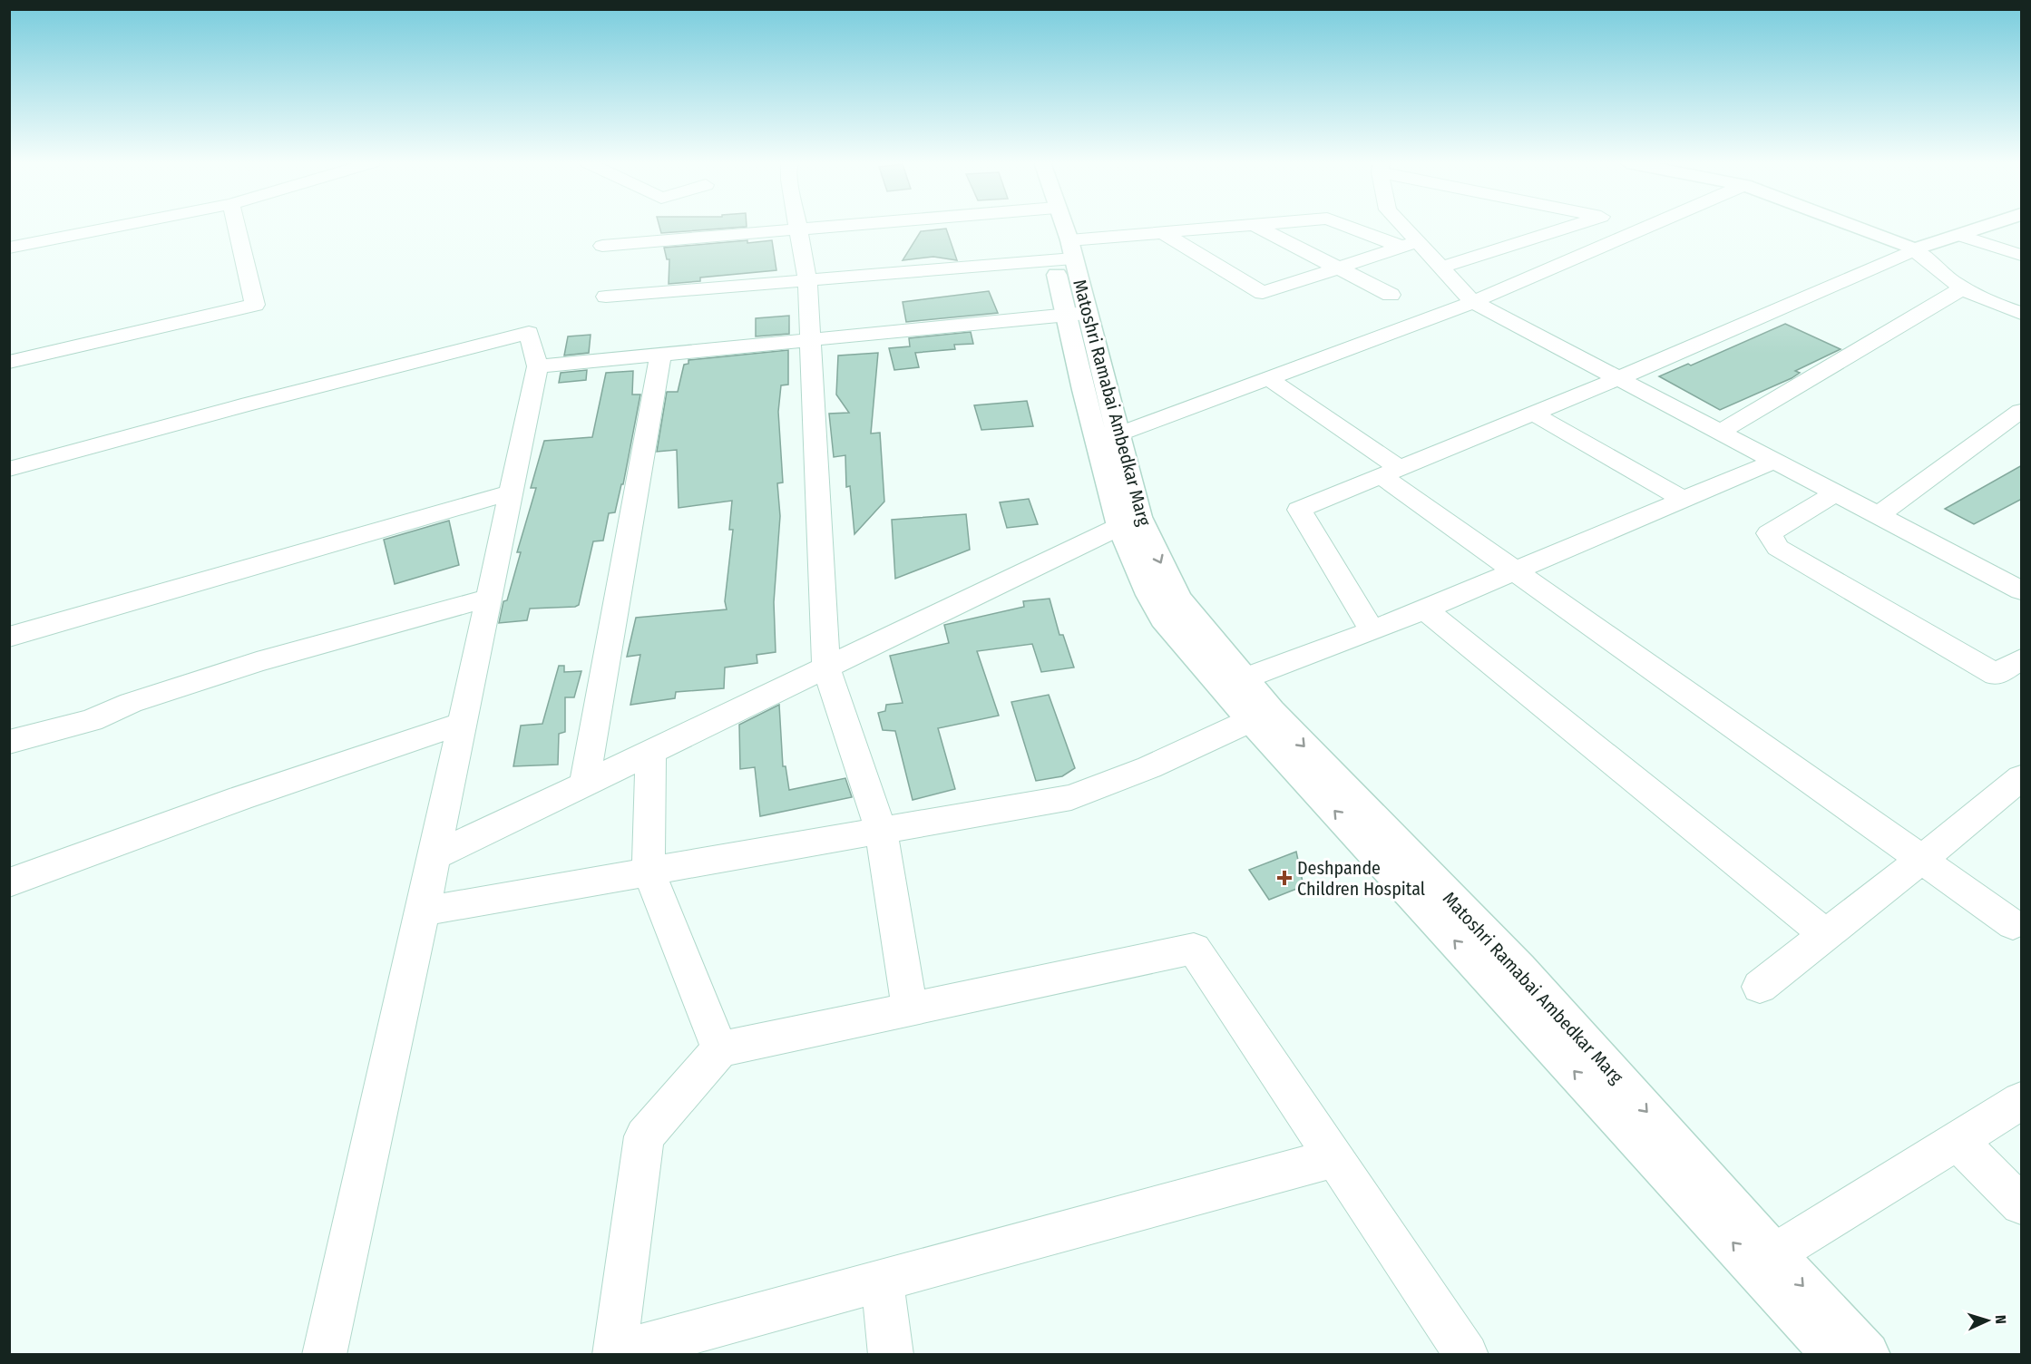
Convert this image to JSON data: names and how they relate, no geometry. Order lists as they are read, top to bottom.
{
  "streets": {
    "street": ["Matoshri Ramabai Ambedkar Marg"]
  },
  "places": {
    "health": ["Deshpande Children Hospital"]
  },
  "north": "right"
}
